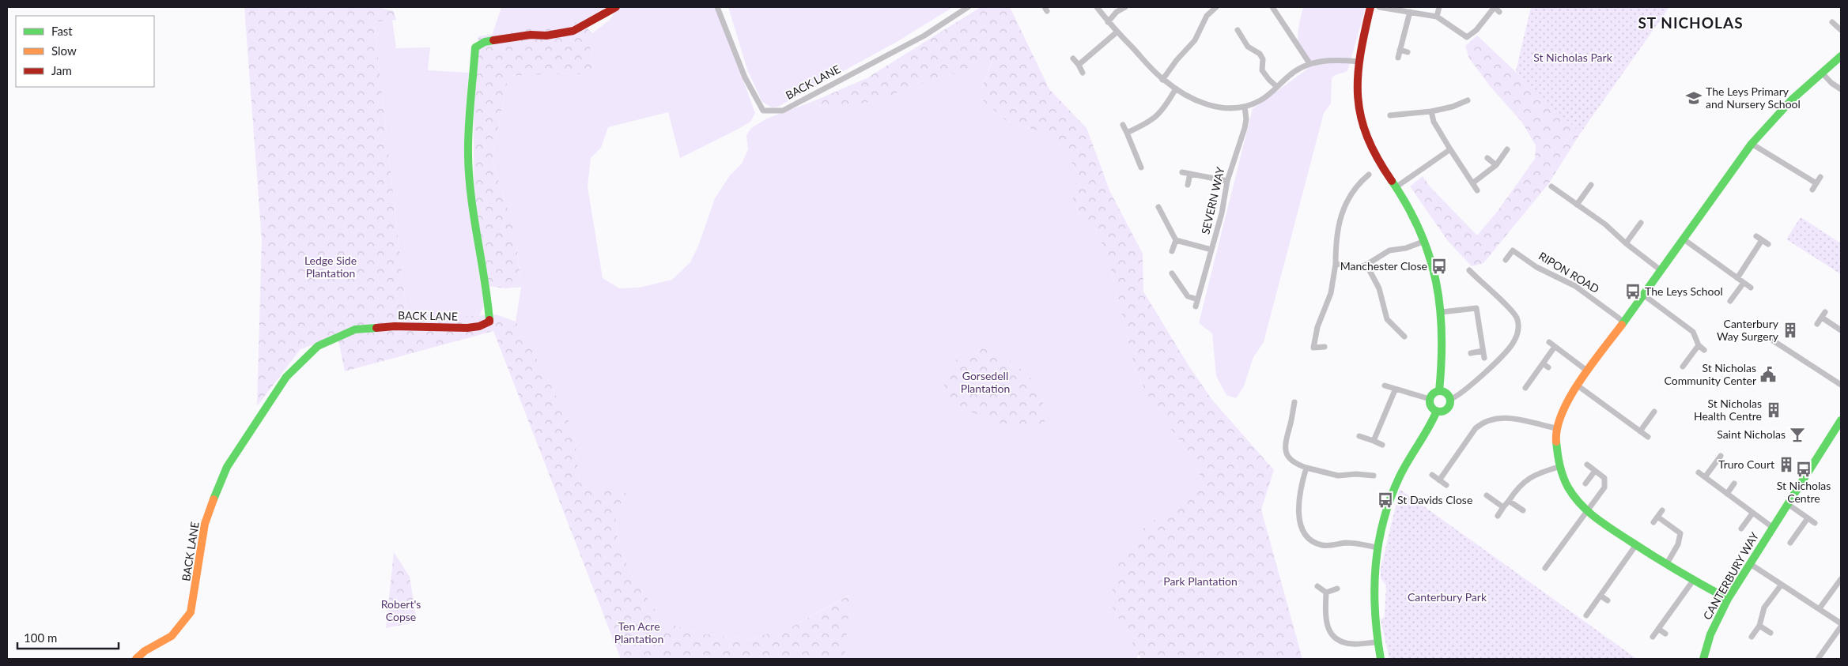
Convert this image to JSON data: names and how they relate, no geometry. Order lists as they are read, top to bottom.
{
  "streets": {
    "street": [
      "BACK LANE",
      "SEVERN WAY",
      "RIPON ROAD",
      "CANTERBURY WAY"
    ]
  },
  "districts": ["ST NICHOLAS"],
  "parks": [
    "St Nicholas Park",
    "Ledge Side Plantation",
    "Gorsedell Plantation",
    "Park Plantation",
    "Canterbury Park",
    "Robert's Copse",
    "Ten Acre Plantation"
  ],
  "places": {
    "school or university": ["The Leys Primary and Nursery School"],
    "bus stop": [
      "Manchester Close",
      "The Leys School",
      "St Nicholas Centre",
      "St Davids Close"
    ],
    "building": ["Canterbury Way Surgery", "St Nicholas Health Centre", "Truro Court"],
    "public building": ["St Nicholas Community Center"],
    "bar": ["Saint Nicholas"]
  },
  "legend": ["Fast", "Slow", "Jam"],
  "scale_bar": "100 m"
}
